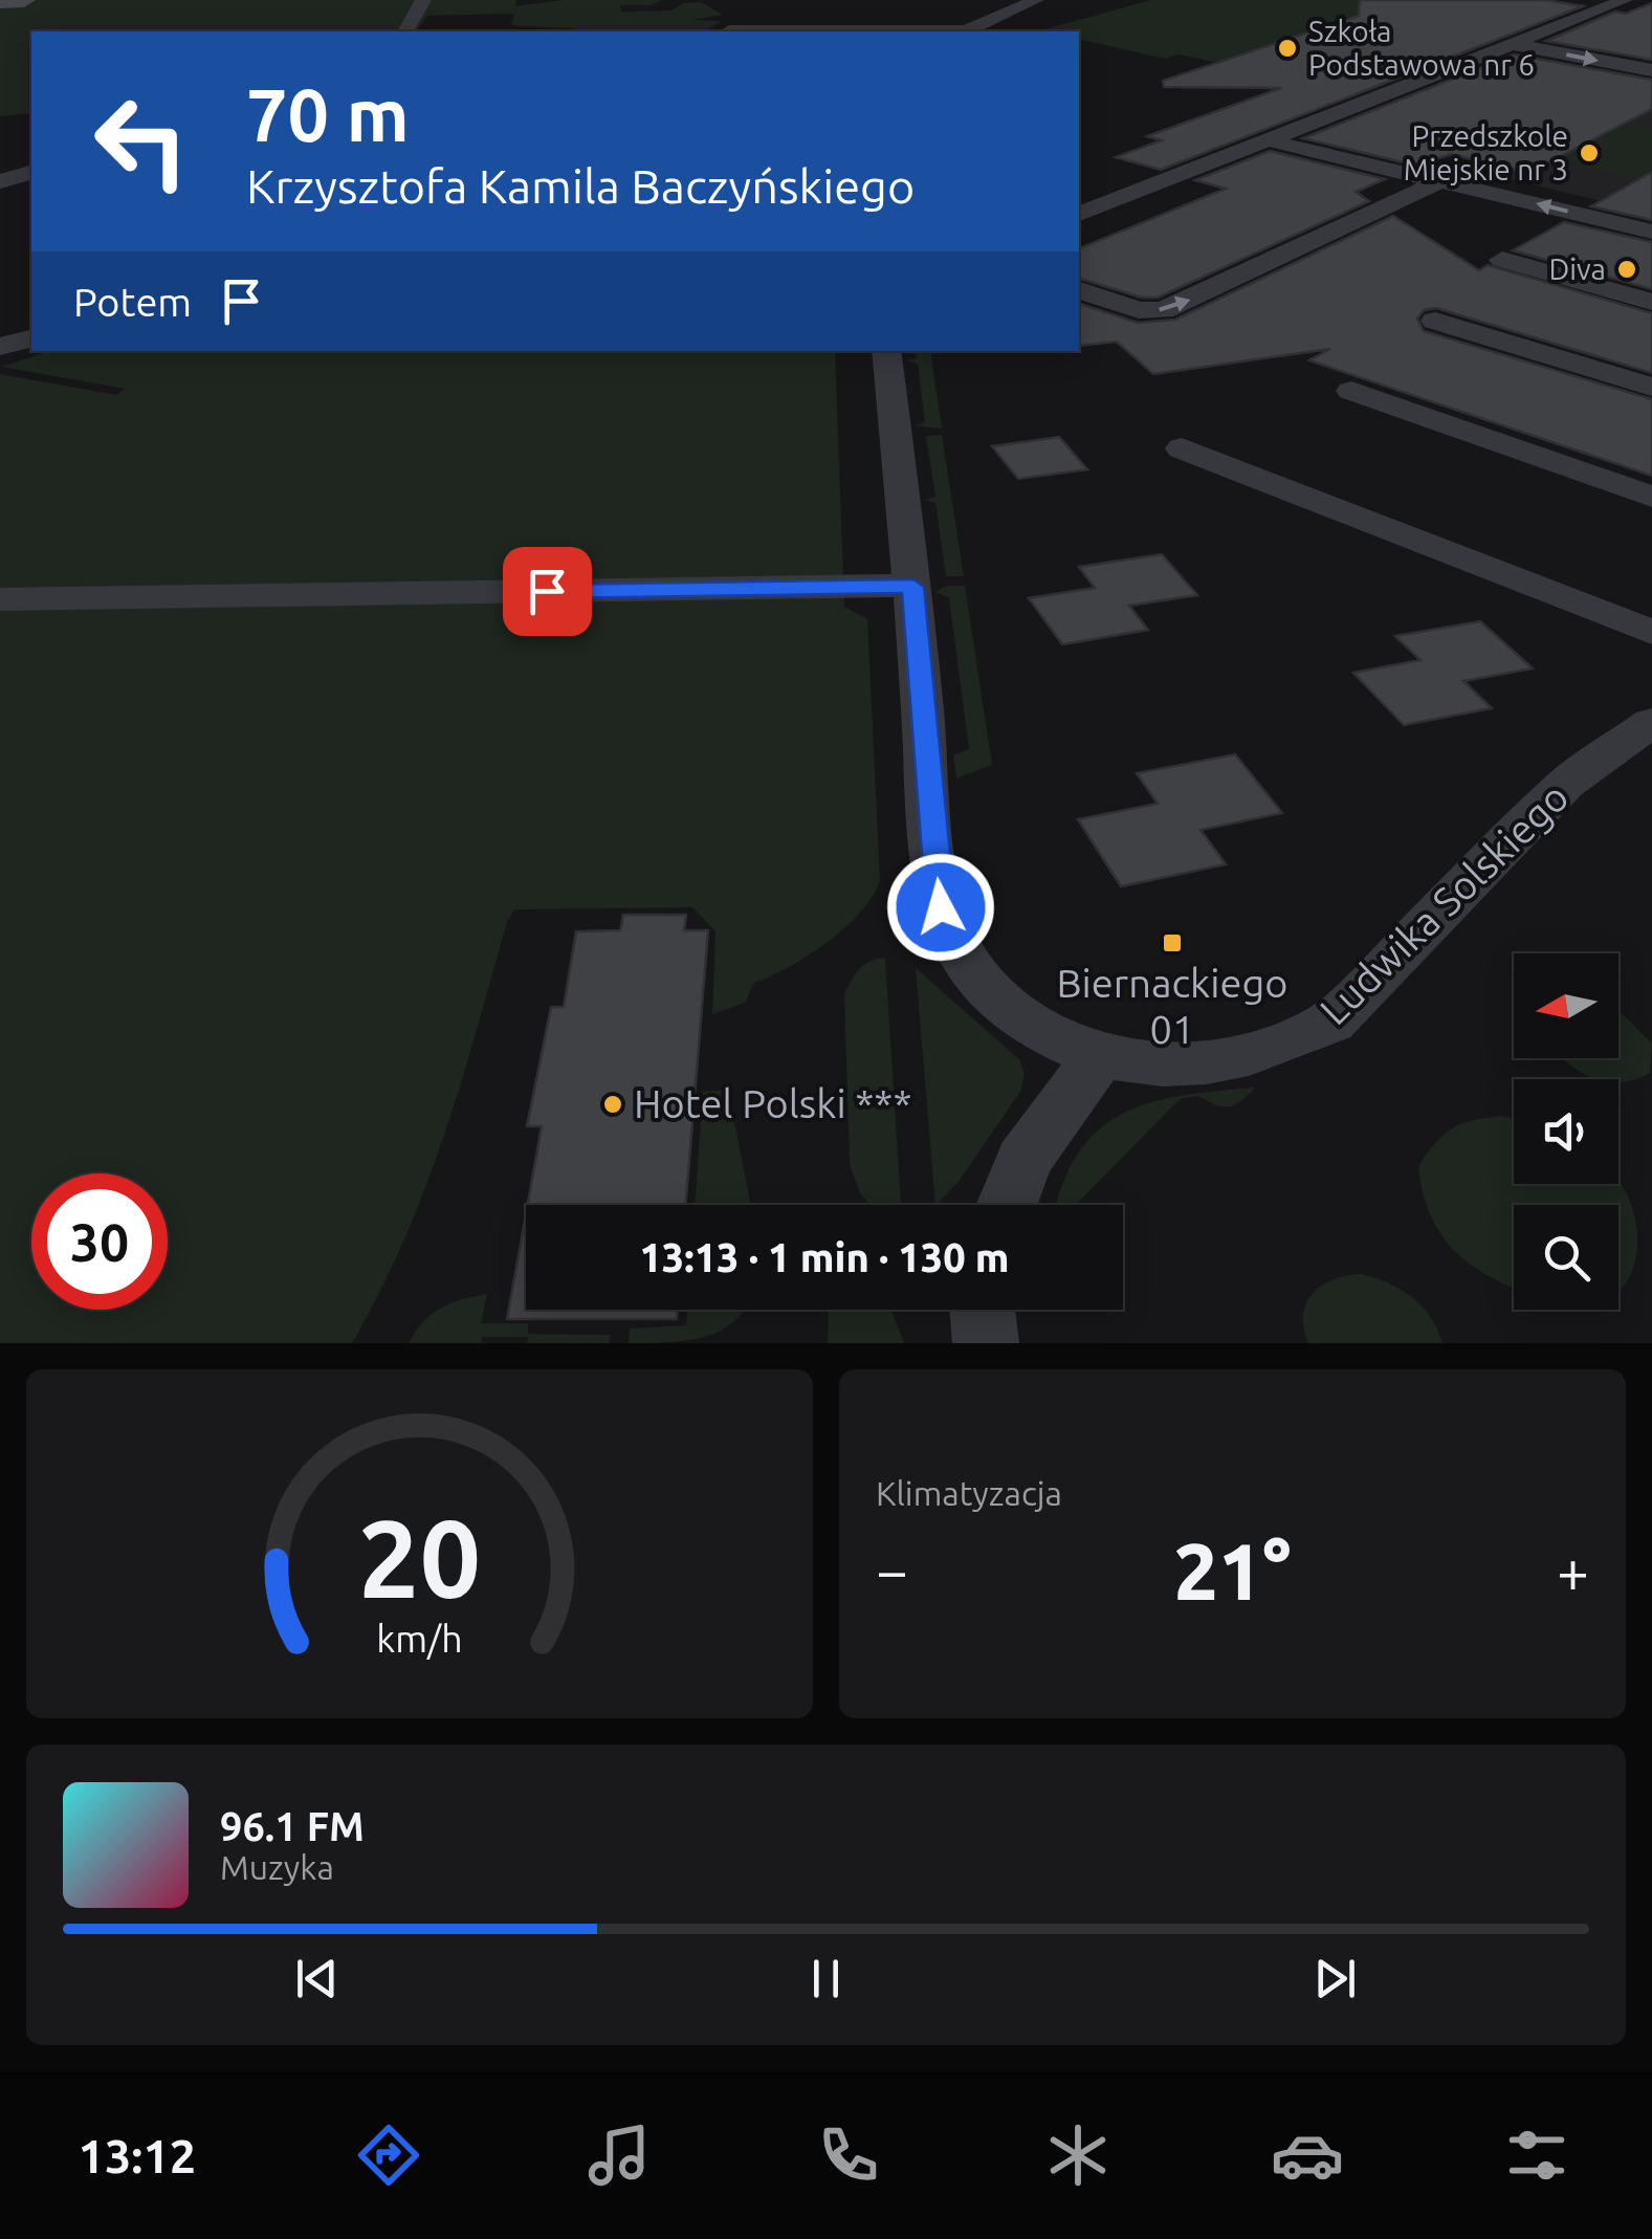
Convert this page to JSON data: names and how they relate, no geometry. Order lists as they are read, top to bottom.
{
  "streets": {
    "street": ["Ludwika Solskiego"]
  },
  "places": {
    "other": [
      "Szkoła Podstawowa nr 6",
      "Przedszkole Miejskie nr 3",
      "Diva",
      "Hotel Polski ***"
    ],
    "transit": ["Biernackiego 01"]
  },
  "north": "left",
  "page": {
    "turn": ["70 m", "Krzysztofa Kamila Baczyńskiego"],
    "then": "Potem",
    "limit": "30",
    "trip": "13:13 · 1 min · 130 m",
    "tile": "Klimatyzacja",
    "heat": ["−", "21°", "+"],
    "song": ["96.1 FM", "Muzyka"],
    "tabs": "13:12",
    "gauge": ["20", "km/h"]
  }
}
